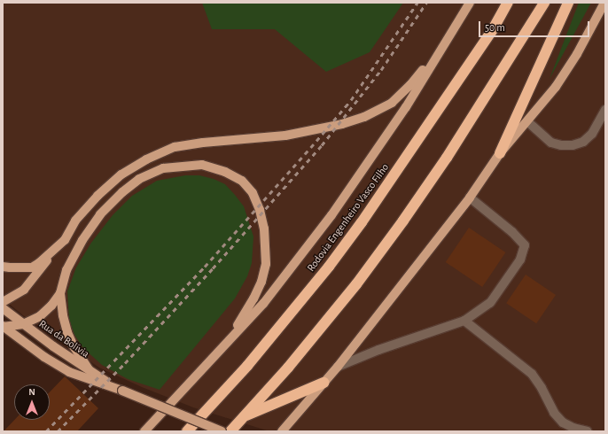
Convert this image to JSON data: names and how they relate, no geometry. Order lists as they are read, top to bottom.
{
  "streets": {
    "highway": ["Rodovia Engenheiro Vasco Filho"],
    "main road": ["Rua da Bolívia"]
  },
  "scale_bar": "50 m",
  "north": "top"
}
